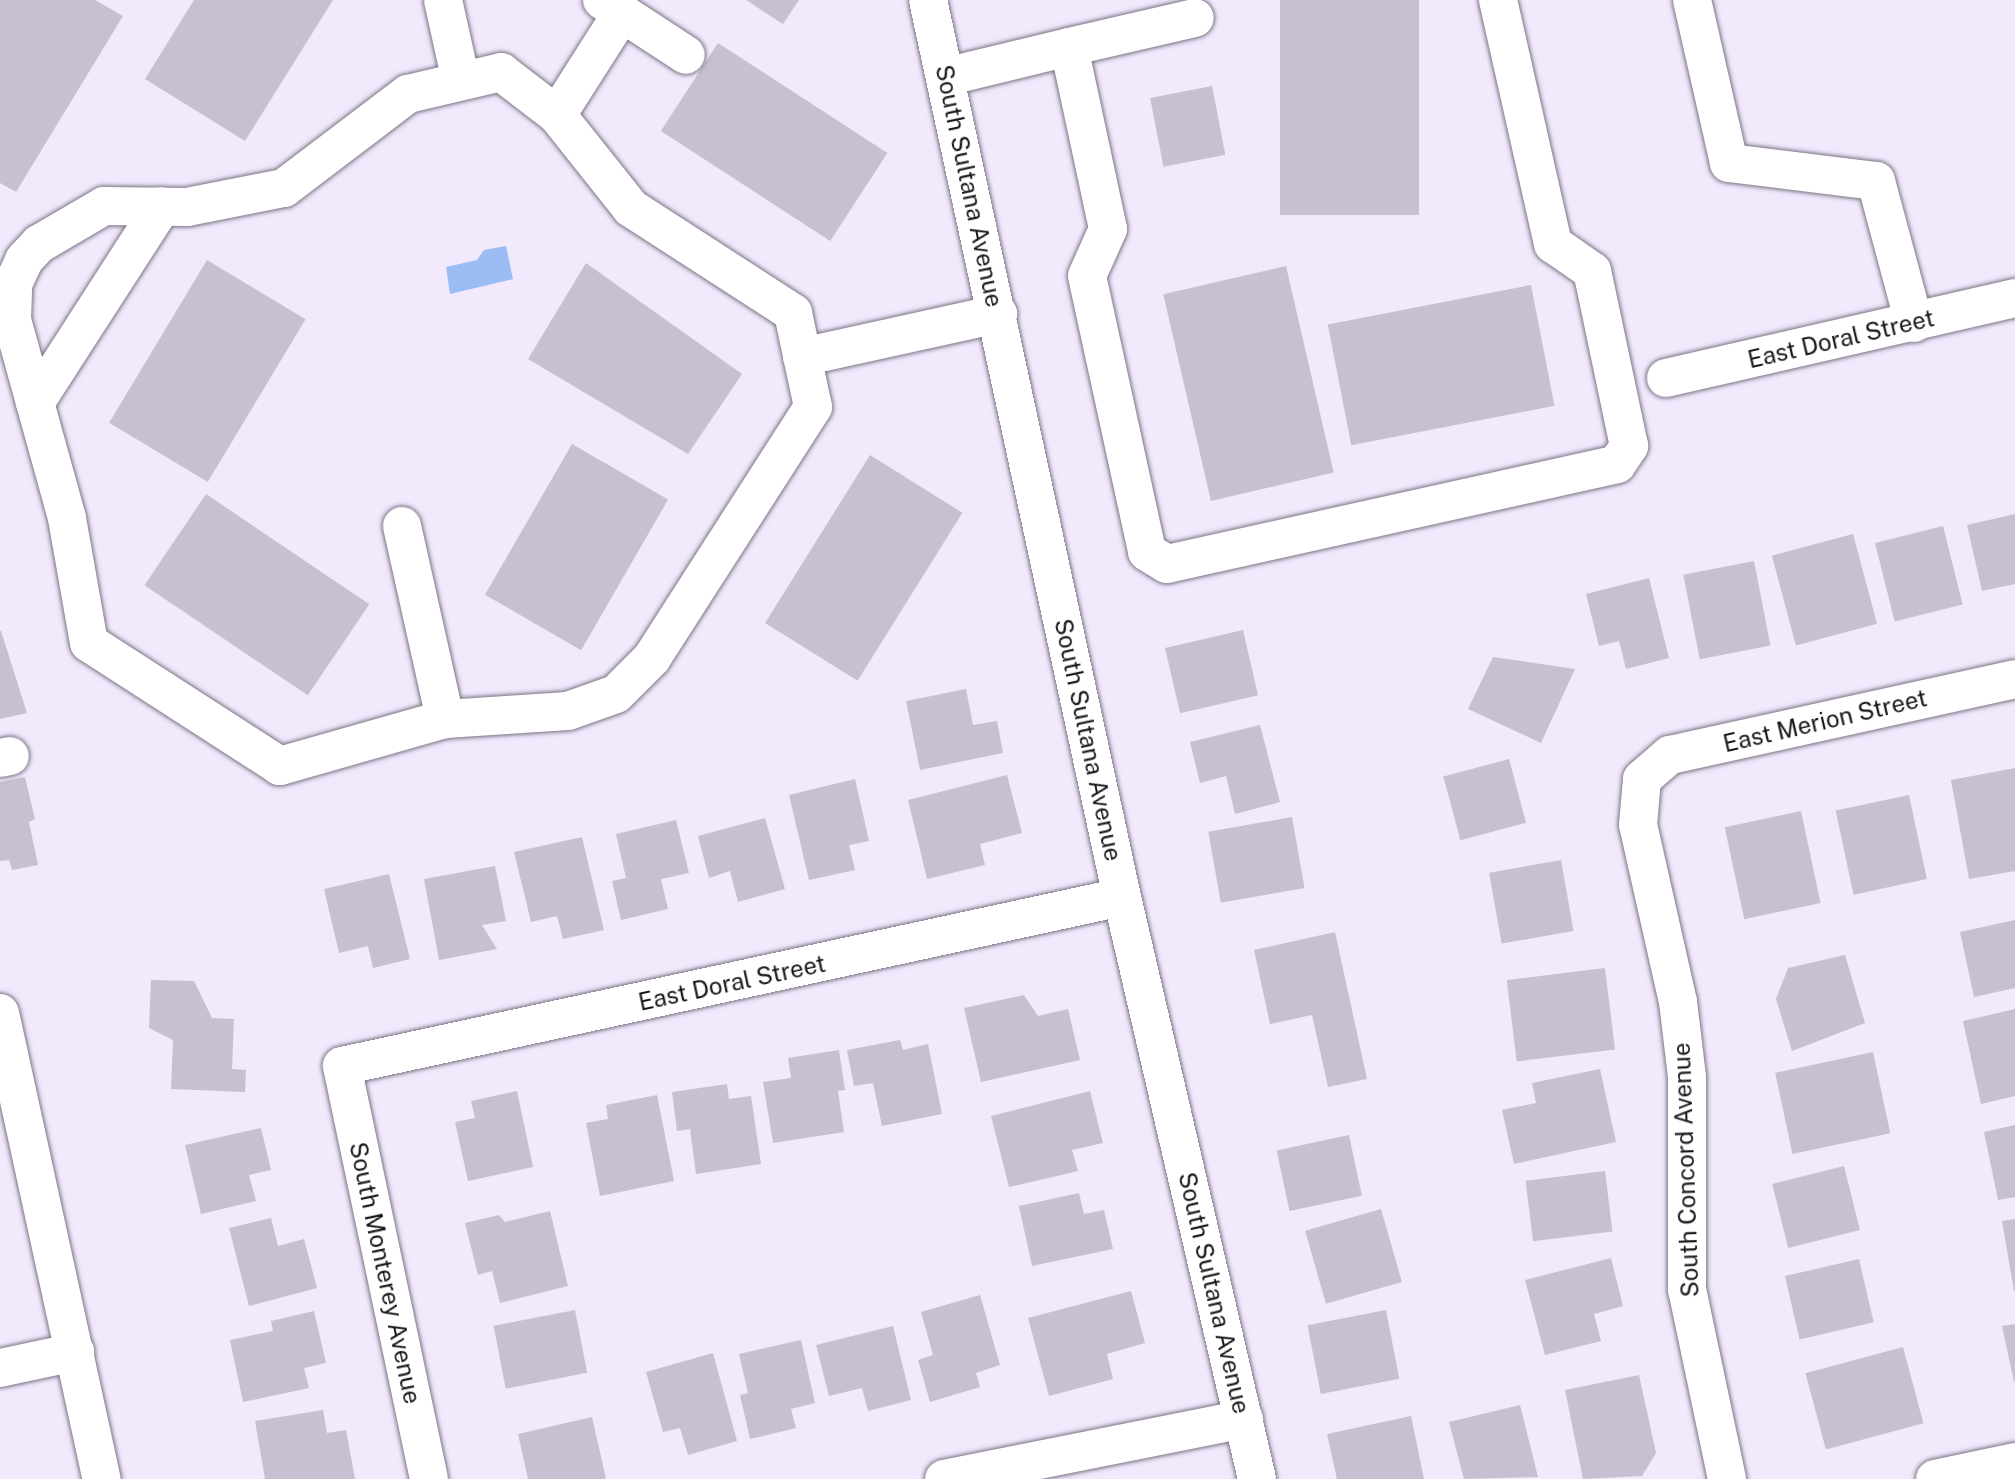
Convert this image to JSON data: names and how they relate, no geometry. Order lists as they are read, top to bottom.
{
  "streets": {
    "street": [
      "South Sultana Avenue",
      "East Doral Street",
      "East Merion Street",
      "South Concord Avenue",
      "South Monterey Avenue"
    ]
  },
  "crossings": [
    ["South Sultana Avenue", "East Doral Street"],
    ["East Doral Street", "South Monterey Avenue"],
    ["East Merion Street", "South Concord Avenue"]
  ]
}
